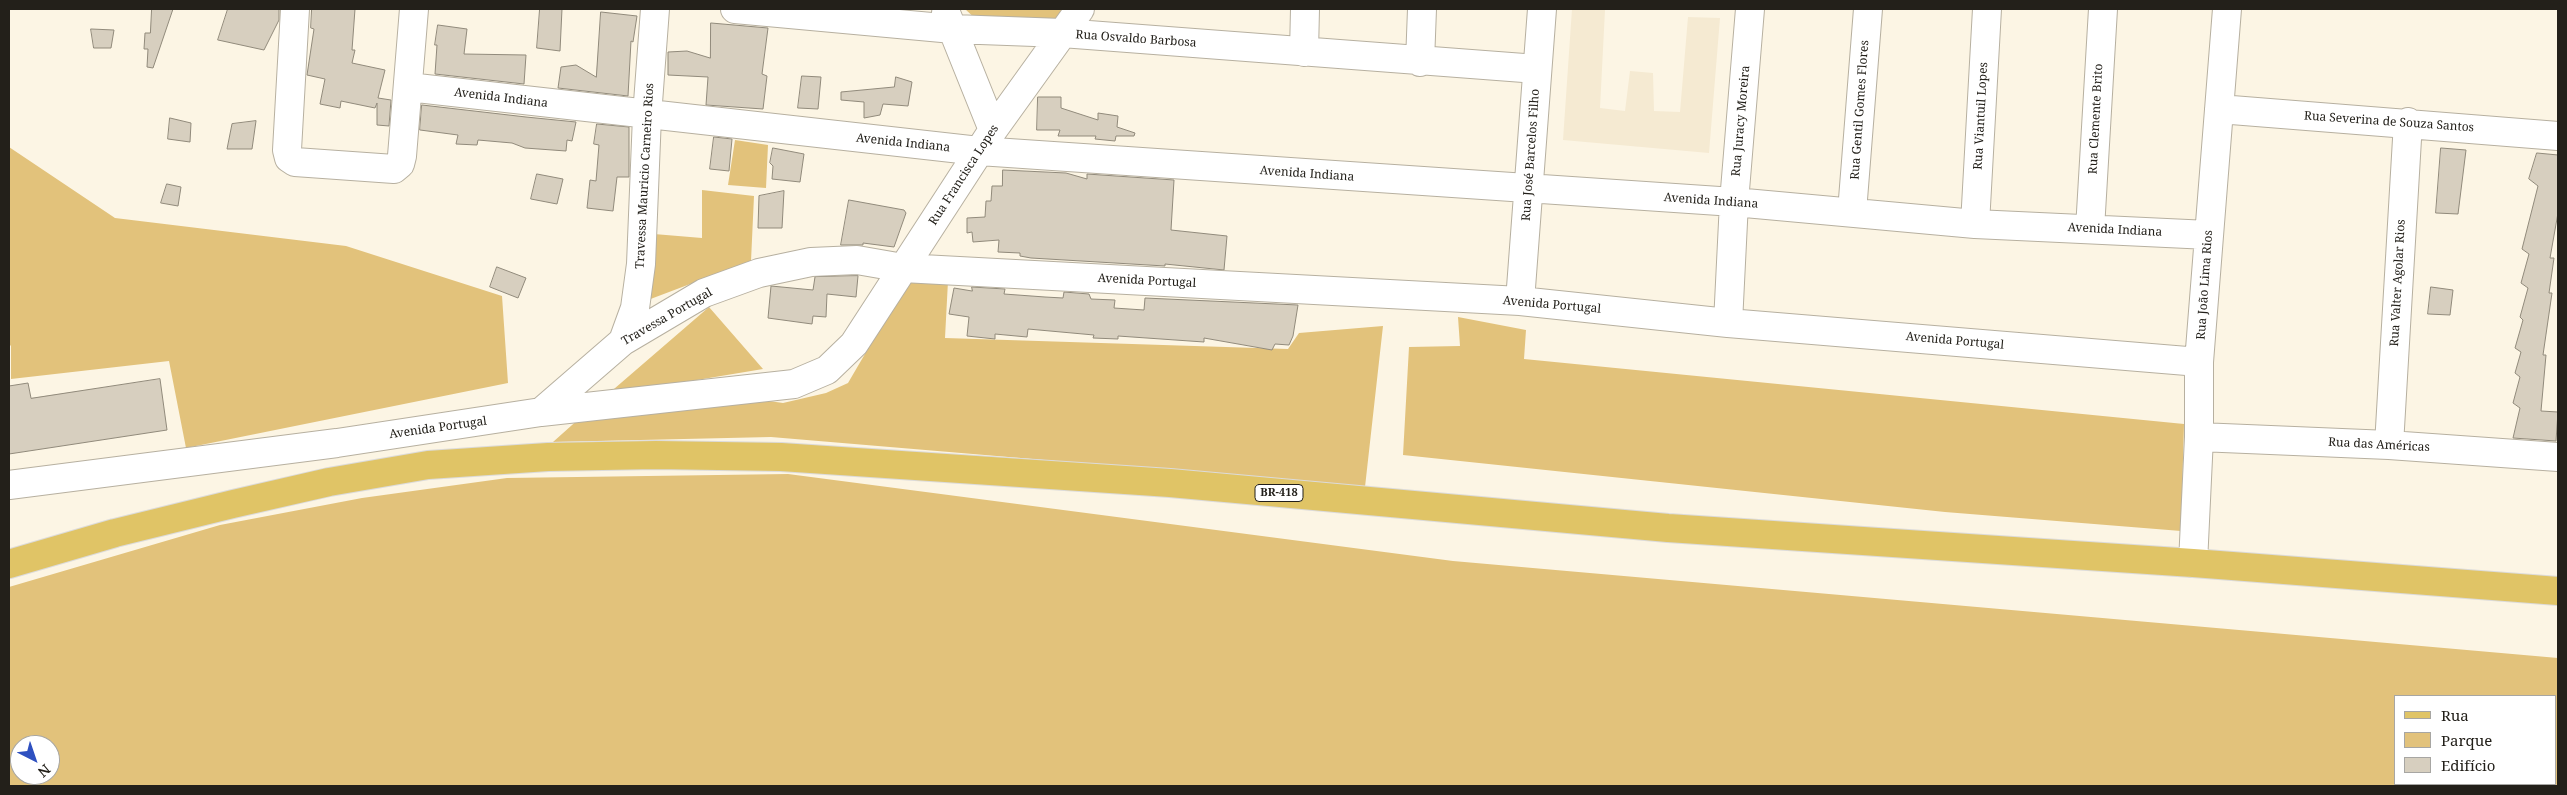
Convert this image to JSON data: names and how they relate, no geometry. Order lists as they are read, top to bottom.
{
  "streets": {
    "main road": ["BR-418"],
    "street": [
      "Rua Osvaldo Barbosa",
      "Avenida Indiana",
      "Rua Gentil Gomes Flores",
      "Rua Viantuil Lopes",
      "Rua Clemente Brito",
      "Rua Juracy Moreira",
      "Rua Severina de Souza Santos",
      "Rua José Barcelos Filho",
      "Rua Francisca Lopes",
      "Travessa Mauricio Carneiro Rios",
      "Avenida Portugal",
      "Rua Valter Agolar Rios",
      "Rua João Lima Rios",
      "Travessa Portugal",
      "Rua das Américas"
    ]
  },
  "crossings": [
    ["Rua Osvaldo Barbosa", "Rua José Barcelos Filho"],
    ["Rua Osvaldo Barbosa", "Rua Francisca Lopes"],
    ["Avenida Indiana", "Rua Gentil Gomes Flores"],
    ["Avenida Indiana", "Rua Viantuil Lopes"],
    ["Avenida Indiana", "Rua Clemente Brito"],
    ["Avenida Indiana", "Rua Juracy Moreira"],
    ["Avenida Indiana", "Rua José Barcelos Filho"],
    ["Avenida Indiana", "Rua Francisca Lopes"],
    ["Avenida Indiana", "Travessa Mauricio Carneiro Rios"],
    ["Avenida Indiana", "Rua João Lima Rios"],
    ["Rua Juracy Moreira", "Avenida Portugal"],
    ["Rua Severina de Souza Santos", "Rua Valter Agolar Rios"],
    ["Rua Severina de Souza Santos", "Rua João Lima Rios"],
    ["Rua José Barcelos Filho", "Avenida Portugal"],
    ["Rua Francisca Lopes", "Avenida Portugal"],
    ["Rua Francisca Lopes", "Travessa Portugal"],
    ["Travessa Mauricio Carneiro Rios", "Travessa Portugal"],
    ["Avenida Portugal", "Rua João Lima Rios"],
    ["Avenida Portugal", "Travessa Portugal"],
    ["Rua Valter Agolar Rios", "Rua das Américas"],
    ["Rua João Lima Rios", "Rua das Américas"],
    ["Rua João Lima Rios", "BR-418"]
  ],
  "legend": ["Rua", "Parque", "Edifício"],
  "north": "bottom right"
}
